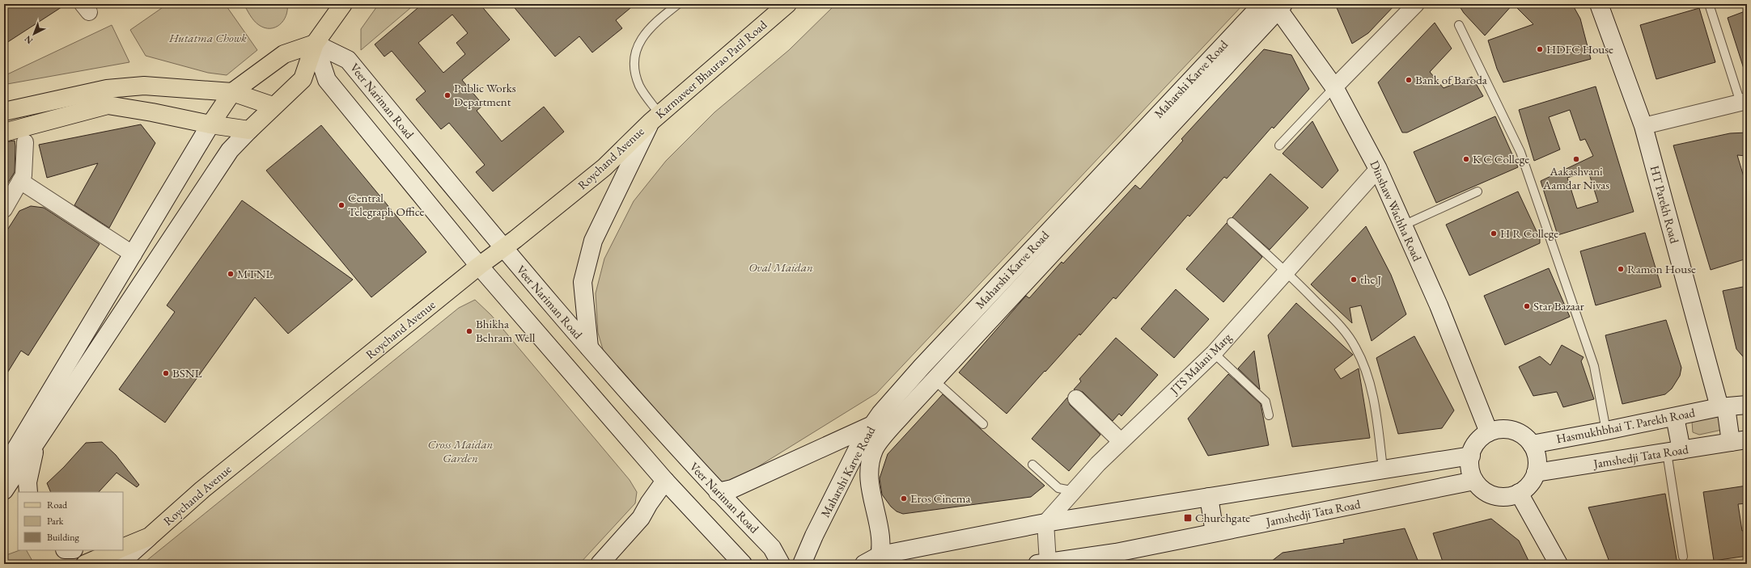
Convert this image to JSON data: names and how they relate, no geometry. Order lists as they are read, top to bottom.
{
  "streets": {
    "main road": [
      "Karmaveer Bhaurao Patil Road",
      "Maharshi Karve Road",
      "Veer Nariman Road",
      "Roychand Avenue",
      "HT Parekh Road",
      "Dinshaw Wachha Road",
      "Hasmukhbhai T. Parekh Road",
      "Jamshedji Tata Road"
    ],
    "street": ["JTS Malani Marg"]
  },
  "crossings": [
    ["Karmaveer Bhaurao Patil Road", "Roychand Avenue"],
    ["Maharshi Karve Road", "Dinshaw Wachha Road"],
    ["Veer Nariman Road", "Roychand Avenue"],
    ["HT Parekh Road", "Hasmukhbhai T. Parekh Road"],
    ["HT Parekh Road", "Jamshedji Tata Road"],
    ["Dinshaw Wachha Road", "JTS Malani Marg"],
    ["Dinshaw Wachha Road", "Hasmukhbhai T. Parekh Road"],
    ["Dinshaw Wachha Road", "Jamshedji Tata Road"],
    ["Hasmukhbhai T. Parekh Road", "Jamshedji Tata Road"]
  ],
  "parks": ["Hutatma Chowk", "Oval Maidan", "Cross Maidan Garden"],
  "places": {
    "other": [
      "HDFC House",
      "Bank of Baroda",
      "Public Works Department",
      "K C College",
      "Aakashvani Aamdar Nivas",
      "Central Telegraph Office",
      "H R College",
      "Ramon House",
      "MTNL",
      "the J",
      "Star Bazaar",
      "Bhikha Behram Well",
      "BSNL",
      "Eros Cinema"
    ],
    "transit": ["Churchgate"]
  },
  "legend": ["Road", "Park", "Building"],
  "north": "bottom left"
}
